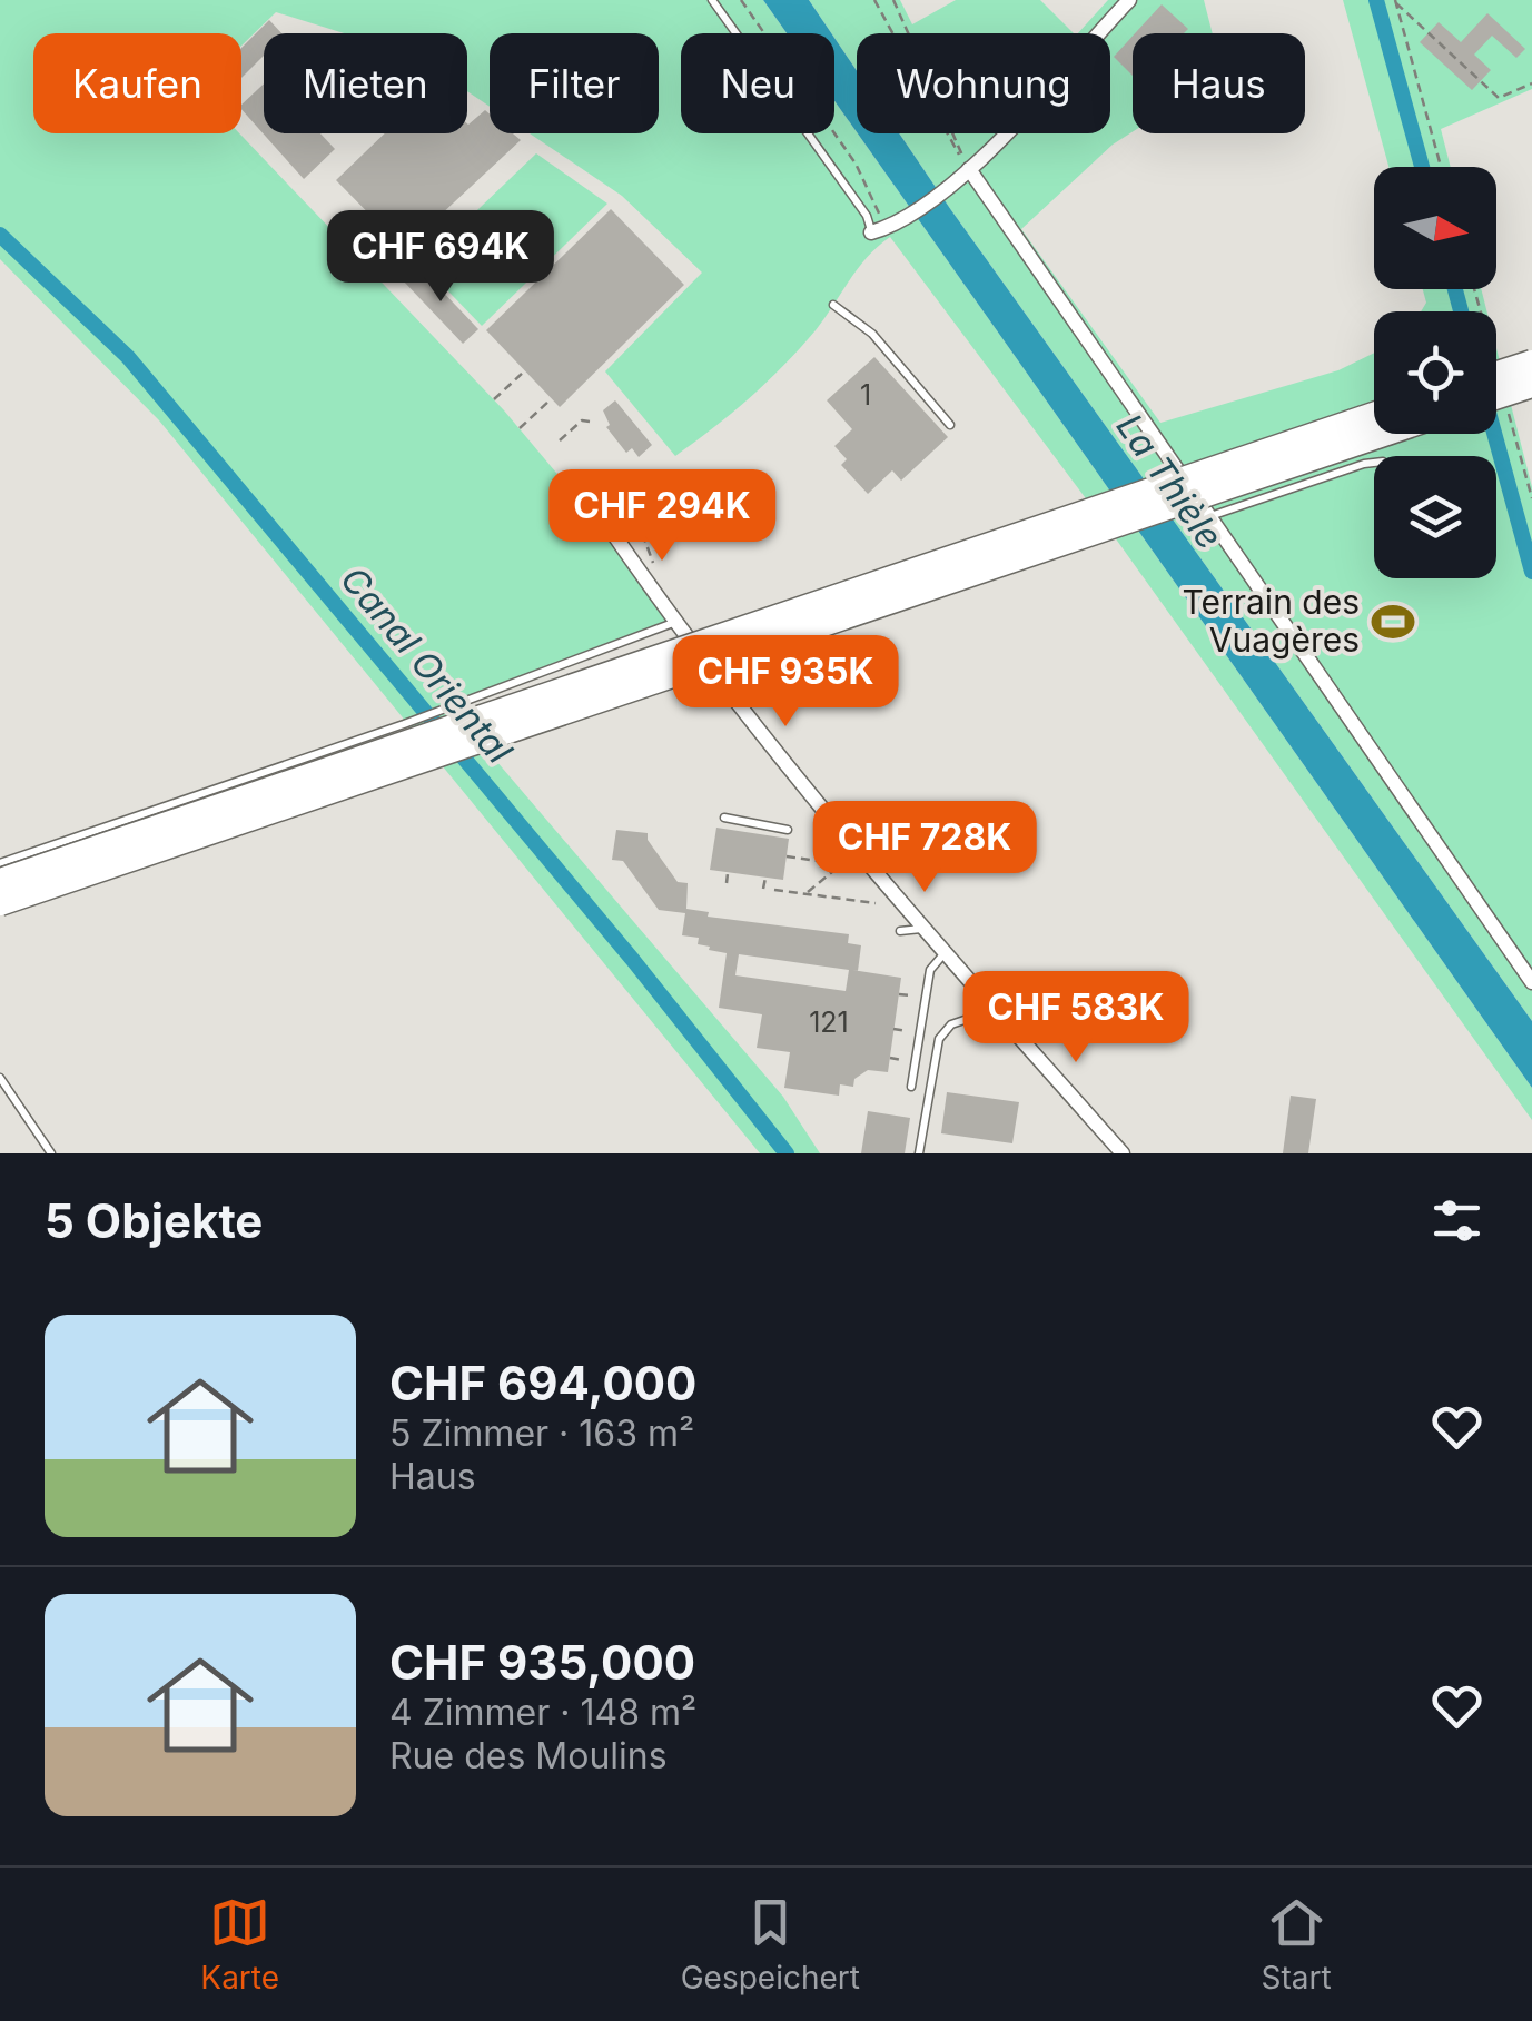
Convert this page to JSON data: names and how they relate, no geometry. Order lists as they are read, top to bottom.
{
  "water": ["La Thièle", "Canal Oriental"],
  "places": {
    "sports": ["Terrain des Vuagères"]
  },
  "house_numbers": ["1", "121"],
  "north": "right",
  "page": {
    "chip": [
      "Kaufen",
      "Mieten",
      "Filter",
      "Neu",
      "Wohnung",
      "Haus"
    ],
    "price": [
      "CHF 694K",
      "CHF 294K",
      "CHF 935K",
      "CHF 728K",
      "CHF 583K"
    ],
    "heading": "5 Objekte",
    "list": [
      {
        "name": "CHF 694,000",
        "note": "5 Zimmer · 163 m² · Haus"
      },
      {
        "name": "CHF 935,000",
        "note": "4 Zimmer · 148 m² · Rue des Moulins"
      }
    ],
    "tabs": ["Karte", "Gespeichert", "Start"]
  }
}
